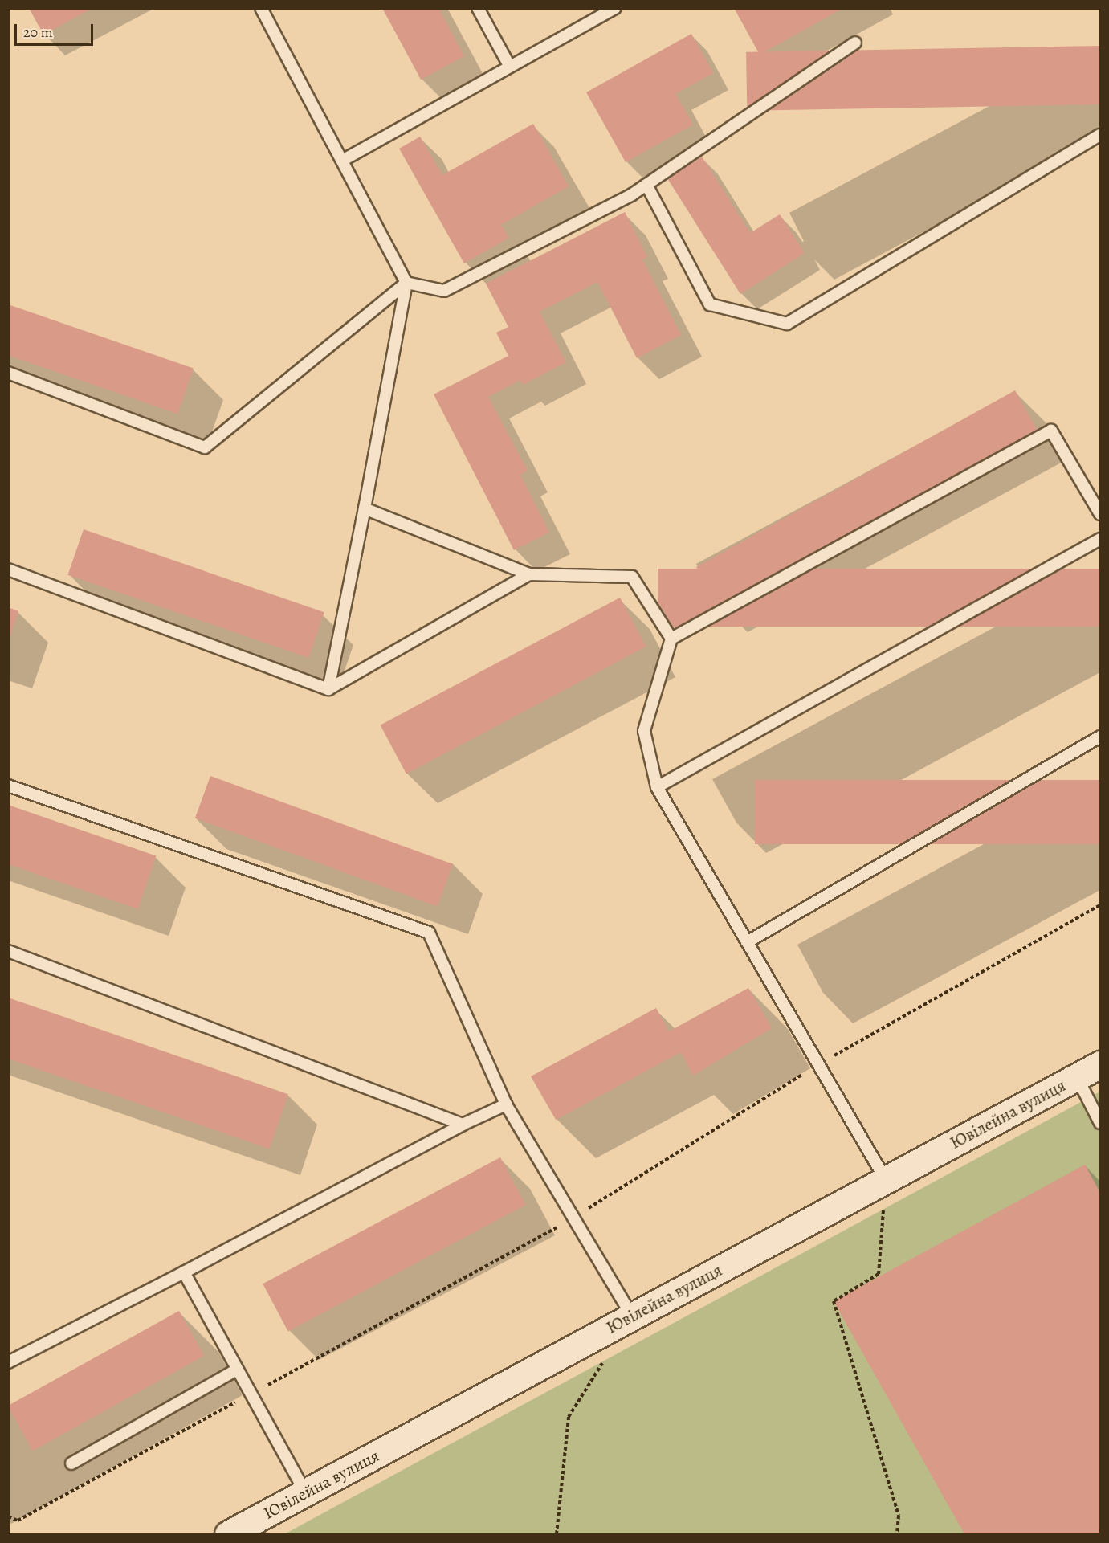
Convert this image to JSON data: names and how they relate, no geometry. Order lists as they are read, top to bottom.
{
  "streets": {
    "street": ["Ювілейна вулиця"]
  },
  "scale_bar": "20 m"
}
